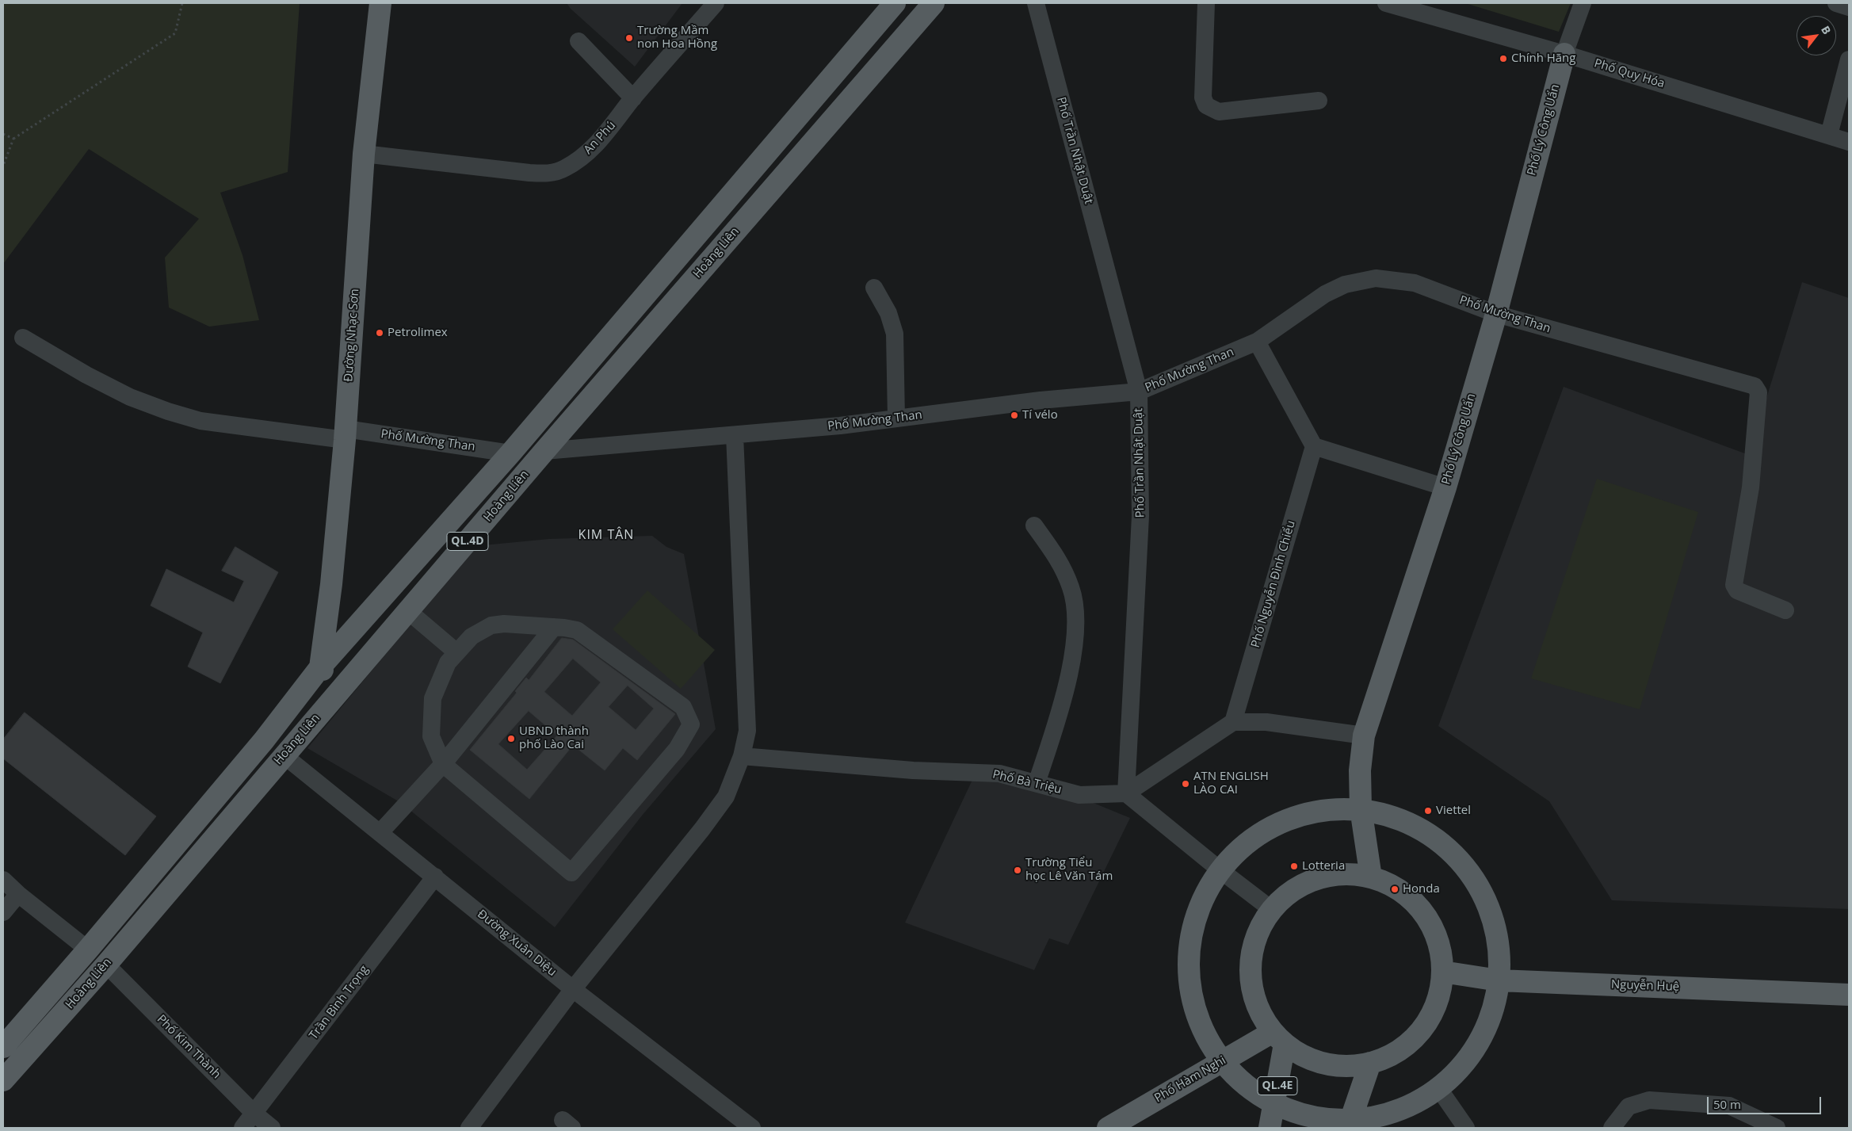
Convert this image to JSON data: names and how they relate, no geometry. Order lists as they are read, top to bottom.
{
  "streets": {
    "main road": [
      "Phố Lý Công Uẩn",
      "Hoàng Liên",
      "Đường Nhạc Sơn",
      "QL.4D",
      "Nguyễn Huệ",
      "Phố Hàm Nghi",
      "QL.4E"
    ],
    "street": [
      "Phố Quy Hóa",
      "An Phú",
      "Phố Trần Nhật Duật",
      "Phố Mường Than",
      "Phố Nguyễn Đình Chiểu",
      "Phố Bà Triệu",
      "Đường Xuân Diệu",
      "Trần Bình Trọng",
      "Phố Kim Thành"
    ]
  },
  "crossings": [
    ["Phố Quy Hóa", "Phố Lý Công Uẩn"],
    ["Phố Lý Công Uẩn", "Phố Mường Than"],
    ["An Phú", "Đường Nhạc Sơn"],
    ["Phố Trần Nhật Duật", "Phố Mường Than"],
    ["Phố Trần Nhật Duật", "Phố Bà Triệu"],
    ["Hoàng Liên", "Phố Mường Than"],
    ["Hoàng Liên", "Đường Nhạc Sơn"],
    ["Hoàng Liên", "Đường Xuân Diệu"],
    ["Hoàng Liên", "Phố Kim Thành"],
    ["Phố Mường Than", "Đường Nhạc Sơn"],
    ["Đường Xuân Diệu", "Trần Bình Trọng"],
    ["Trần Bình Trọng", "Phố Kim Thành"],
    ["Phố Hàm Nghi", "QL.4E"]
  ],
  "districts": ["KIM TÂN"],
  "places": [
    "Trường Mầm non Hoa Hồng",
    "Chính Hãng",
    "Petrolimex",
    "Tí vélo",
    "UBND thành phố Lào Cai",
    "ATN ENGLISH LÀO CAI",
    "Viettel",
    "Lotteria",
    "Trường Tiểu học Lê Văn Tám",
    "Honda"
  ],
  "scale_bar": "50 m",
  "north": "top right"
}
